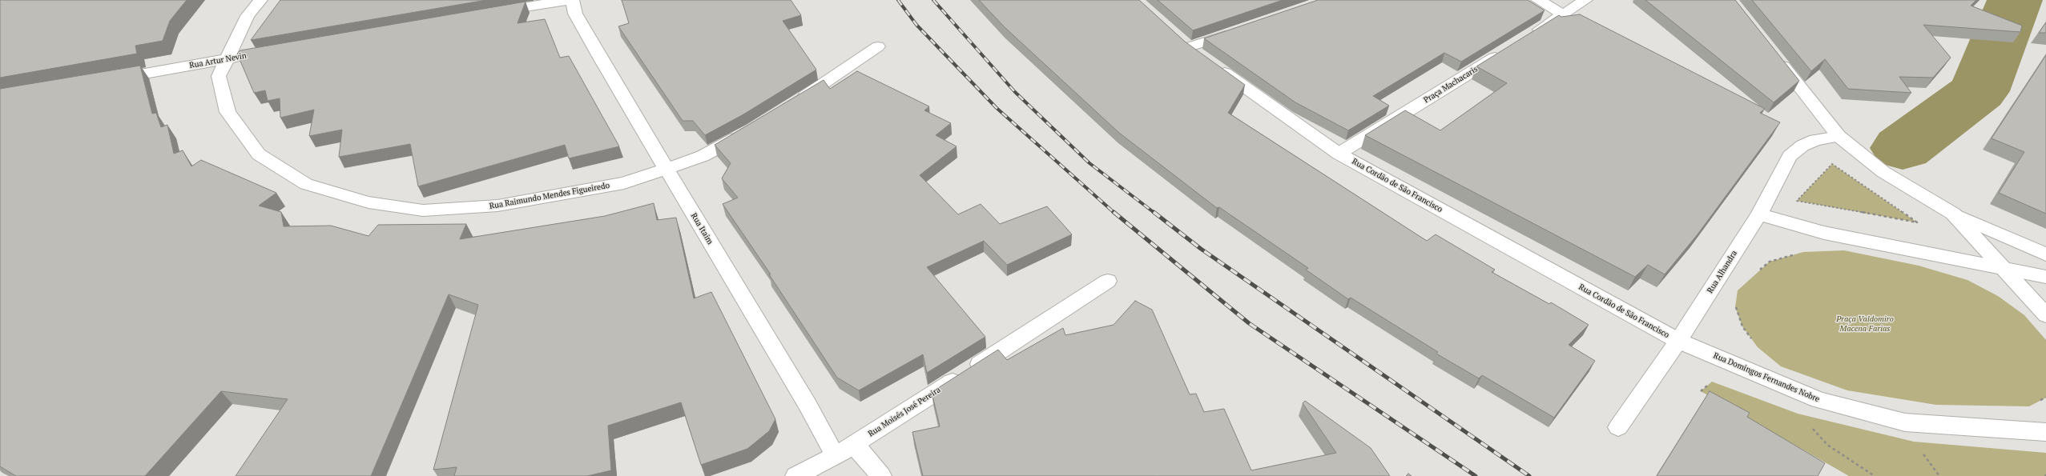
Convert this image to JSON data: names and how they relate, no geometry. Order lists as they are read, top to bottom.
{
  "streets": {
    "street": [
      "Rua Artur Nevin",
      "Praça Machacaris",
      "Rua Cordão de São Francisco",
      "Rua Raimundo Mendes Figueiredo",
      "Rua Itaim",
      "Rua Alhandra",
      "Rua Domingos Fernandes Nobre",
      "Rua Moisés José Pereira"
    ]
  },
  "crossings": [
    ["Rua Artur Nevin", "Rua Raimundo Mendes Figueiredo"],
    ["Praça Machacaris", "Rua Cordão de São Francisco"],
    ["Rua Cordão de São Francisco", "Rua Alhandra"],
    ["Rua Cordão de São Francisco", "Rua Domingos Fernandes Nobre"],
    ["Rua Raimundo Mendes Figueiredo", "Rua Itaim"],
    ["Rua Itaim", "Rua Moisés José Pereira"],
    ["Rua Alhandra", "Rua Domingos Fernandes Nobre"]
  ],
  "parks": ["Praça Valdomiro Macena Farias"]
}
